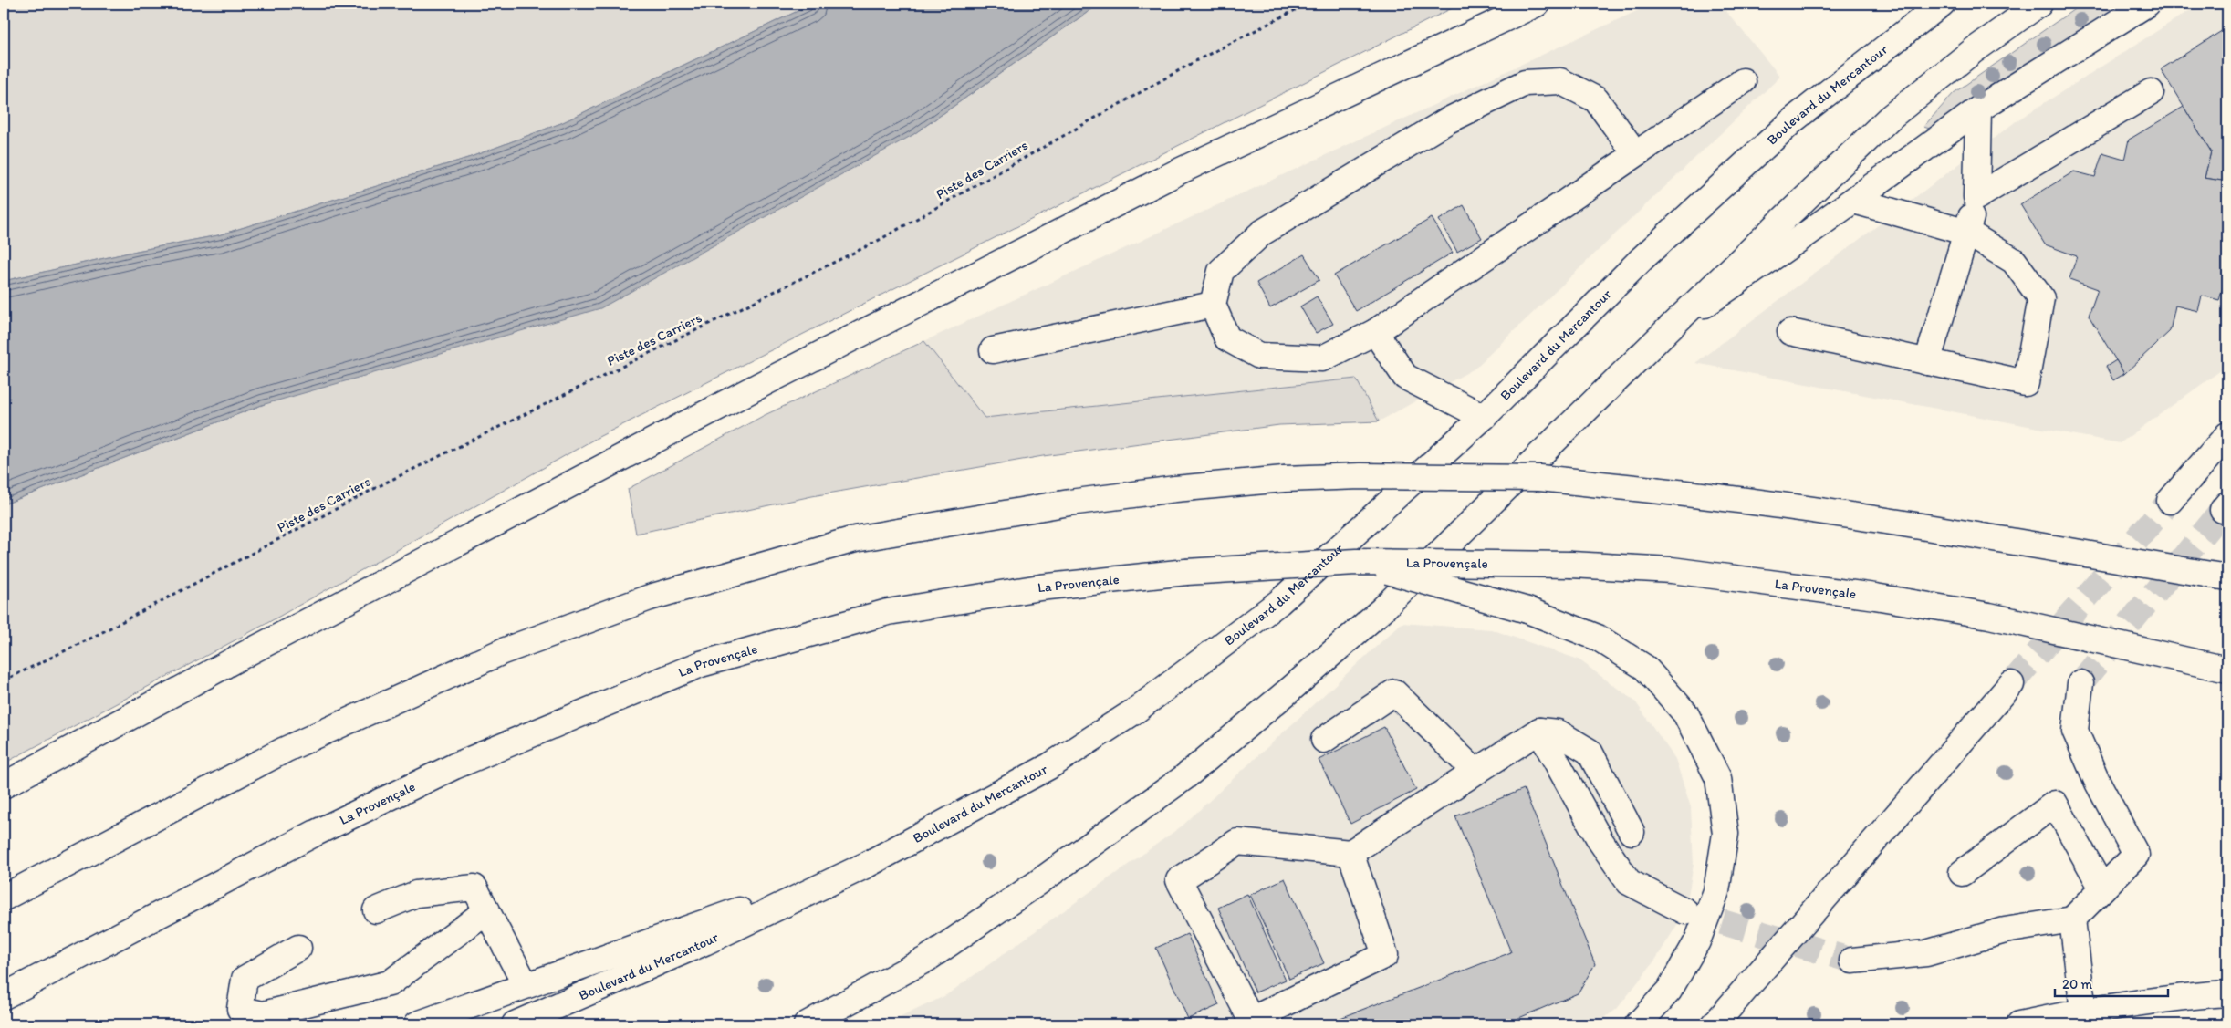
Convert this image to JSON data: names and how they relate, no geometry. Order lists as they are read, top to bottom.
{
  "streets": {
    "main road": ["Boulevard du Mercantour", "La Provençale"],
    "path": ["Piste des Carriers"]
  },
  "scale_bar": "20 m"
}
